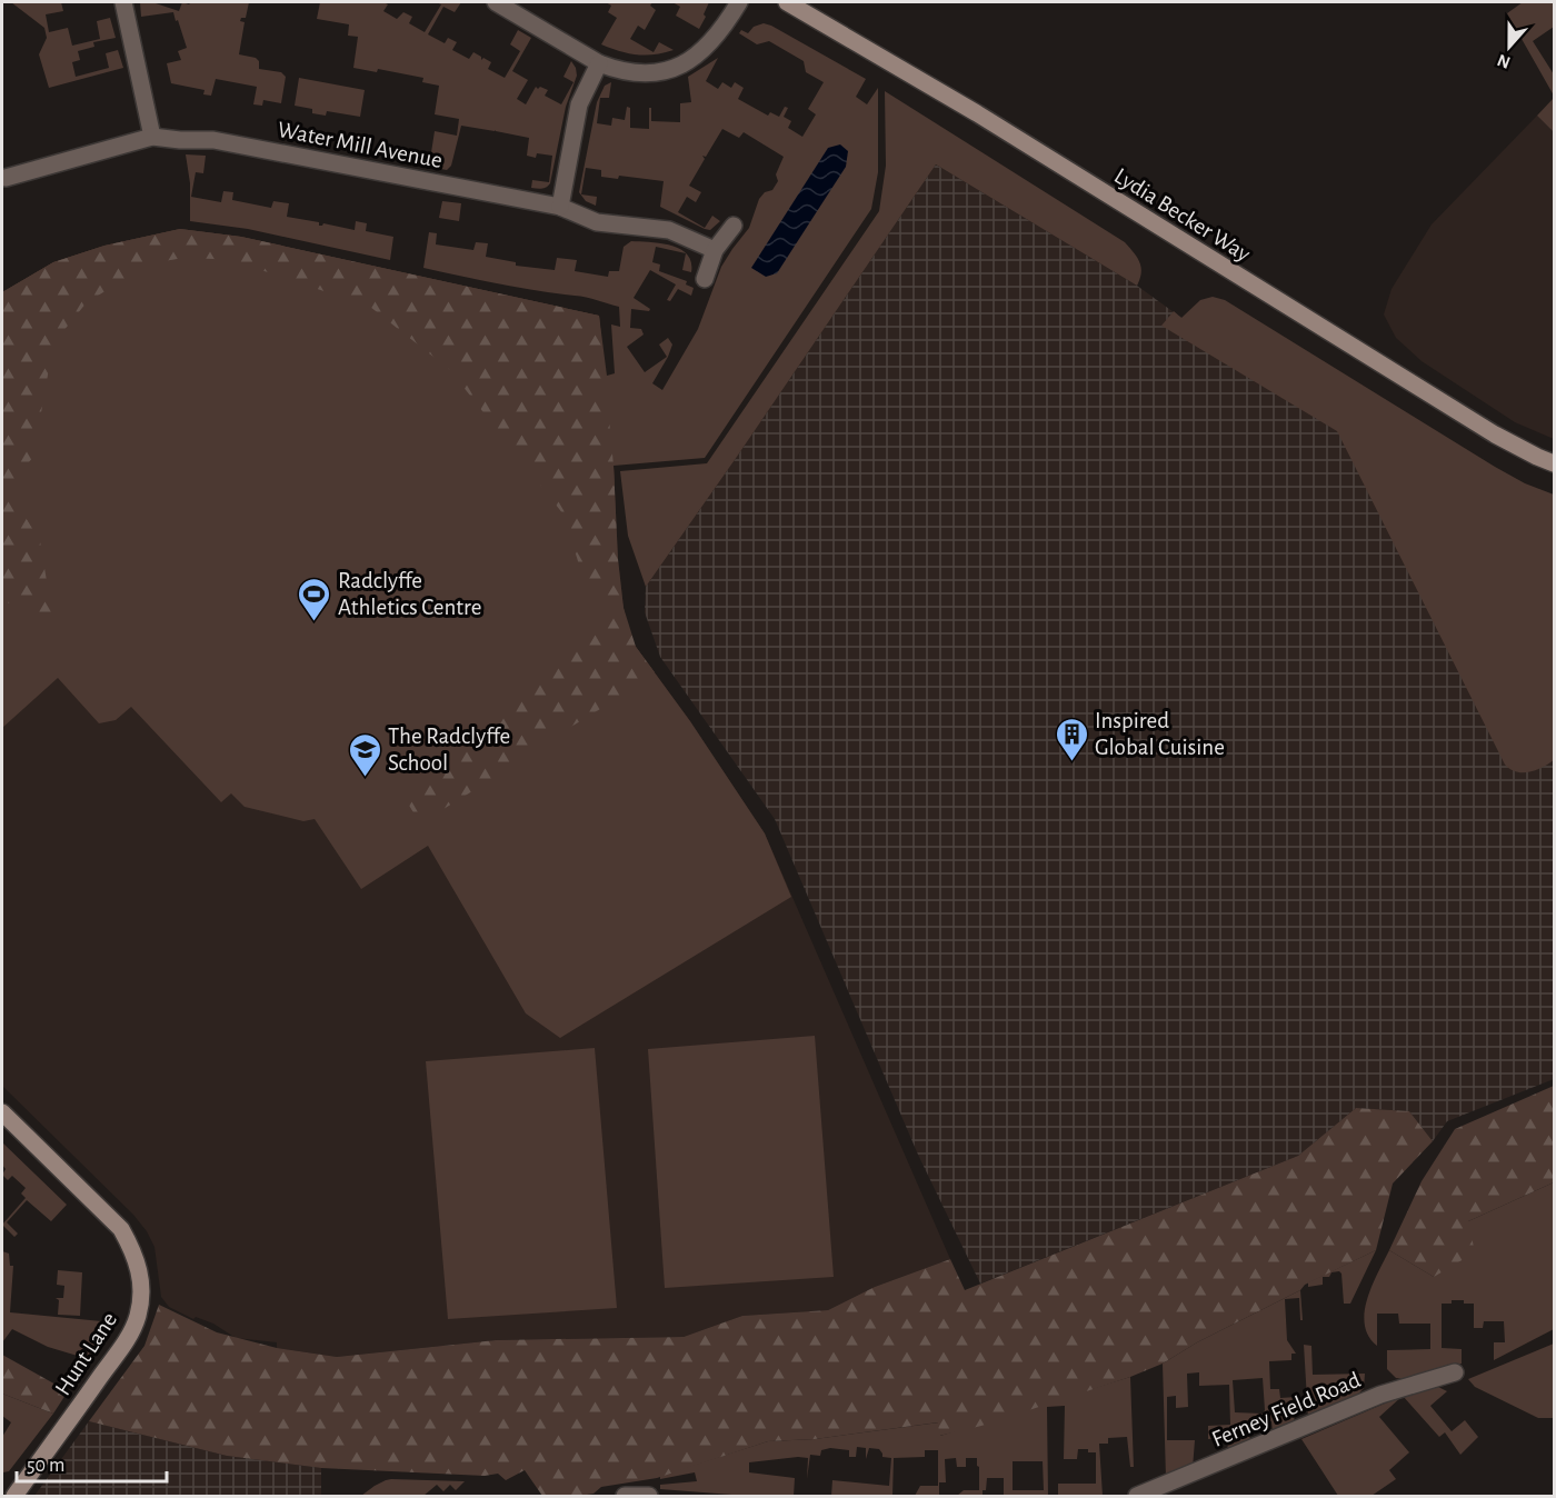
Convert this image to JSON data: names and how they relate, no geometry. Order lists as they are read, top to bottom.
{
  "streets": {
    "street": [
      "Water Mill Avenue",
      "Lydia Becker Way",
      "Hunt Lane",
      "Ferney Field Road"
    ]
  },
  "places": {
    "sports": ["Radclyffe Athletics Centre"],
    "building": ["Inspired Global Cuisine"],
    "school or university": ["The Radclyffe School"]
  },
  "scale_bar": "50 m",
  "north": "bottom"
}
